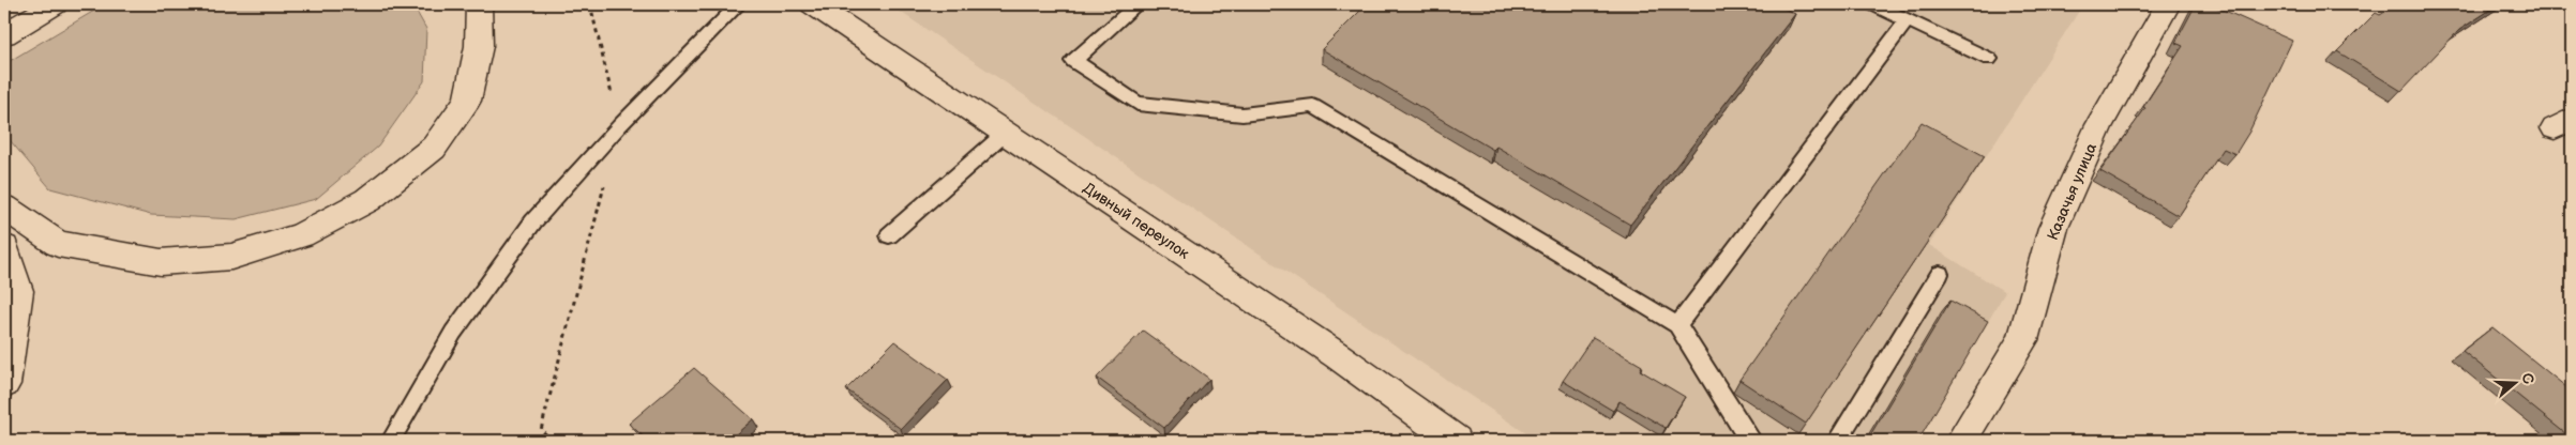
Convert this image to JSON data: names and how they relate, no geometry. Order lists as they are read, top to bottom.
{
  "streets": {
    "street": ["Казачья улица", "Дивный переулок"]
  },
  "north": "right"
}
